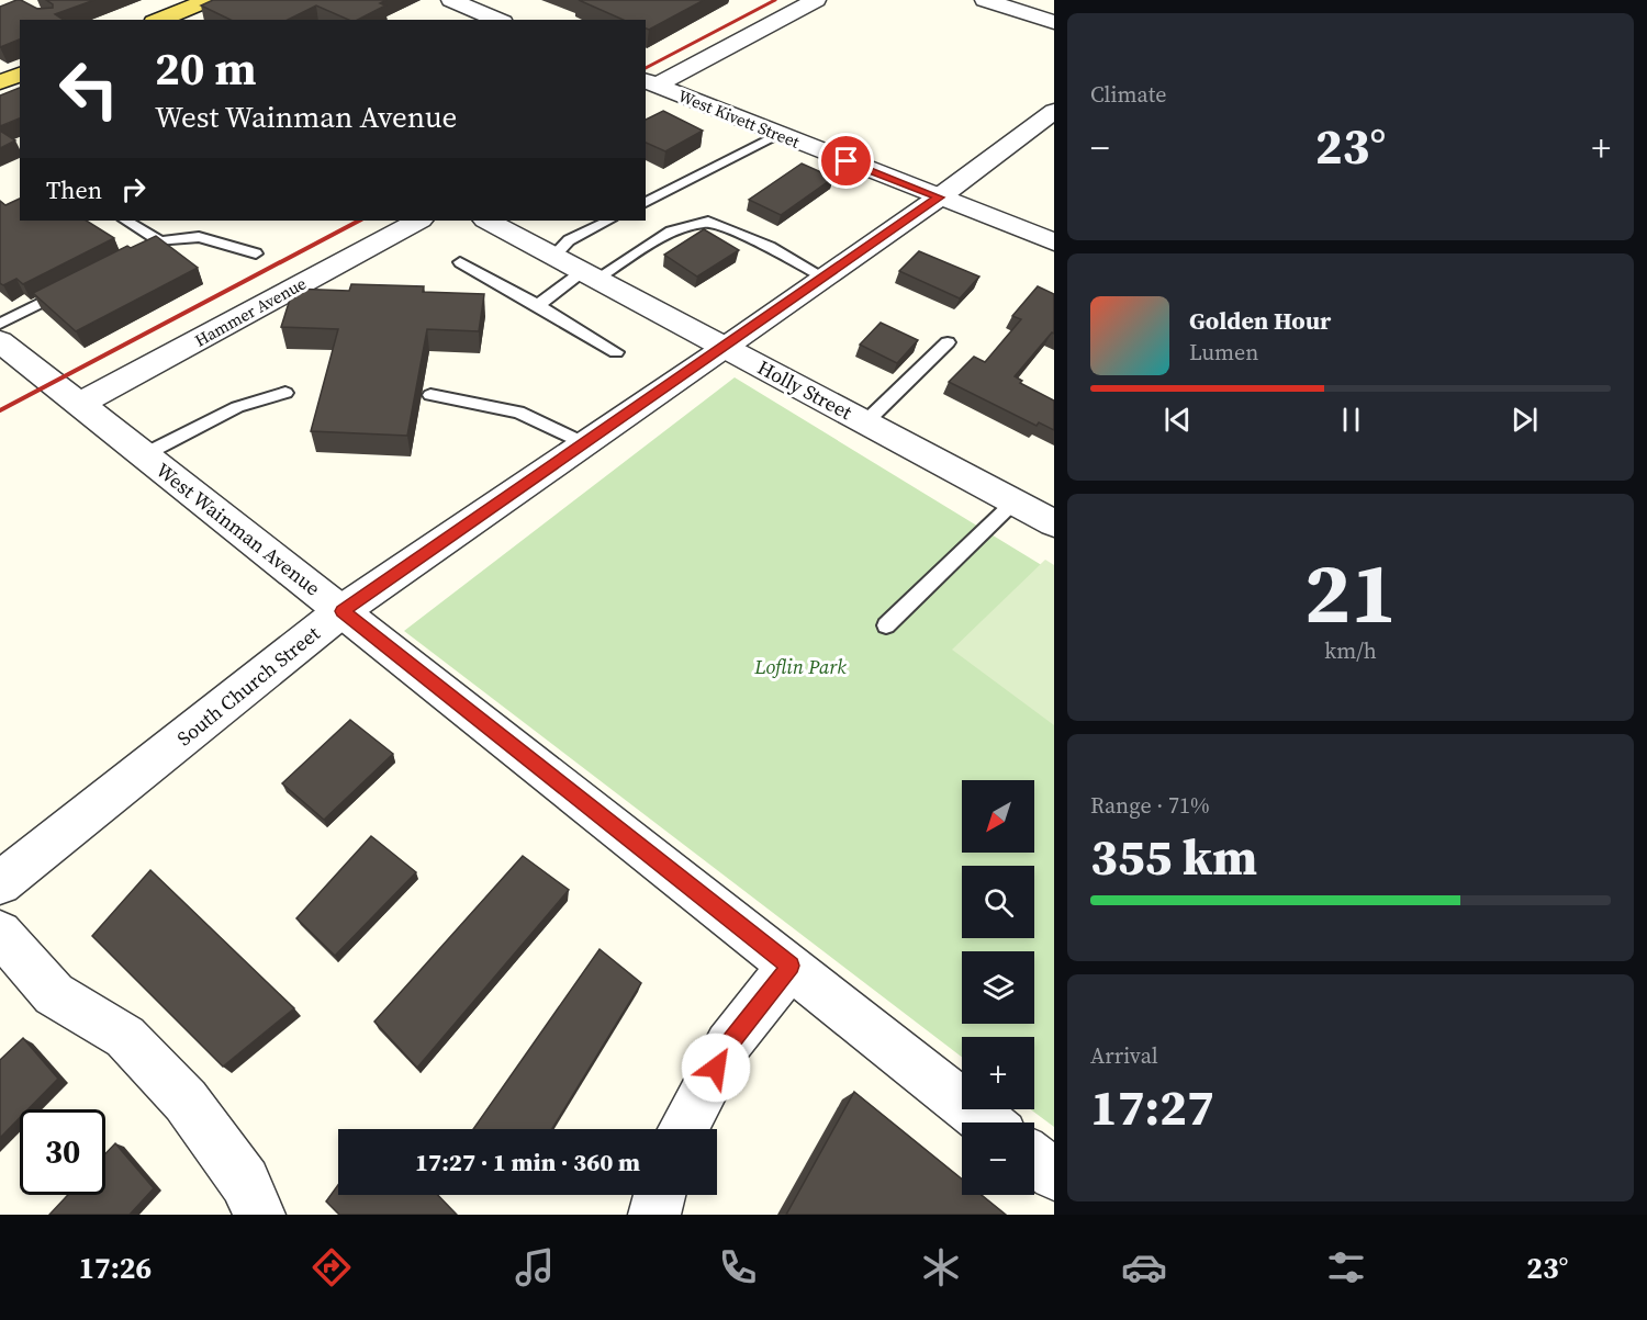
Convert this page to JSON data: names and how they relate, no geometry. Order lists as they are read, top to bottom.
{
  "streets": {
    "street": [
      "West Kivett Street",
      "Hammer Avenue",
      "Holly Street",
      "West Wainman Avenue",
      "South Church Street"
    ]
  },
  "crossings": [
    ["West Kivett Street", "South Church Street"],
    ["Hammer Avenue", "West Wainman Avenue"],
    ["Holly Street", "South Church Street"],
    ["West Wainman Avenue", "South Church Street"]
  ],
  "parks": ["Loflin Park"],
  "north": "bottom left",
  "page": {
    "tile": [
      "Climate",
      ["21", "km/h"],
      ["Range · 71%", "355 km"],
      ["Arrival", "17:27"]
    ],
    "turn": ["20 m", "West Wainman Avenue"],
    "heat": ["−", "23°", "+"],
    "then": "Then",
    "song": ["Golden Hour", "Lumen"],
    "map_buttons": ["+", "−"],
    "limit": "30",
    "trip": "17:27 · 1 min · 360 m",
    "tabs": ["17:26", "23°"]
  }
}
